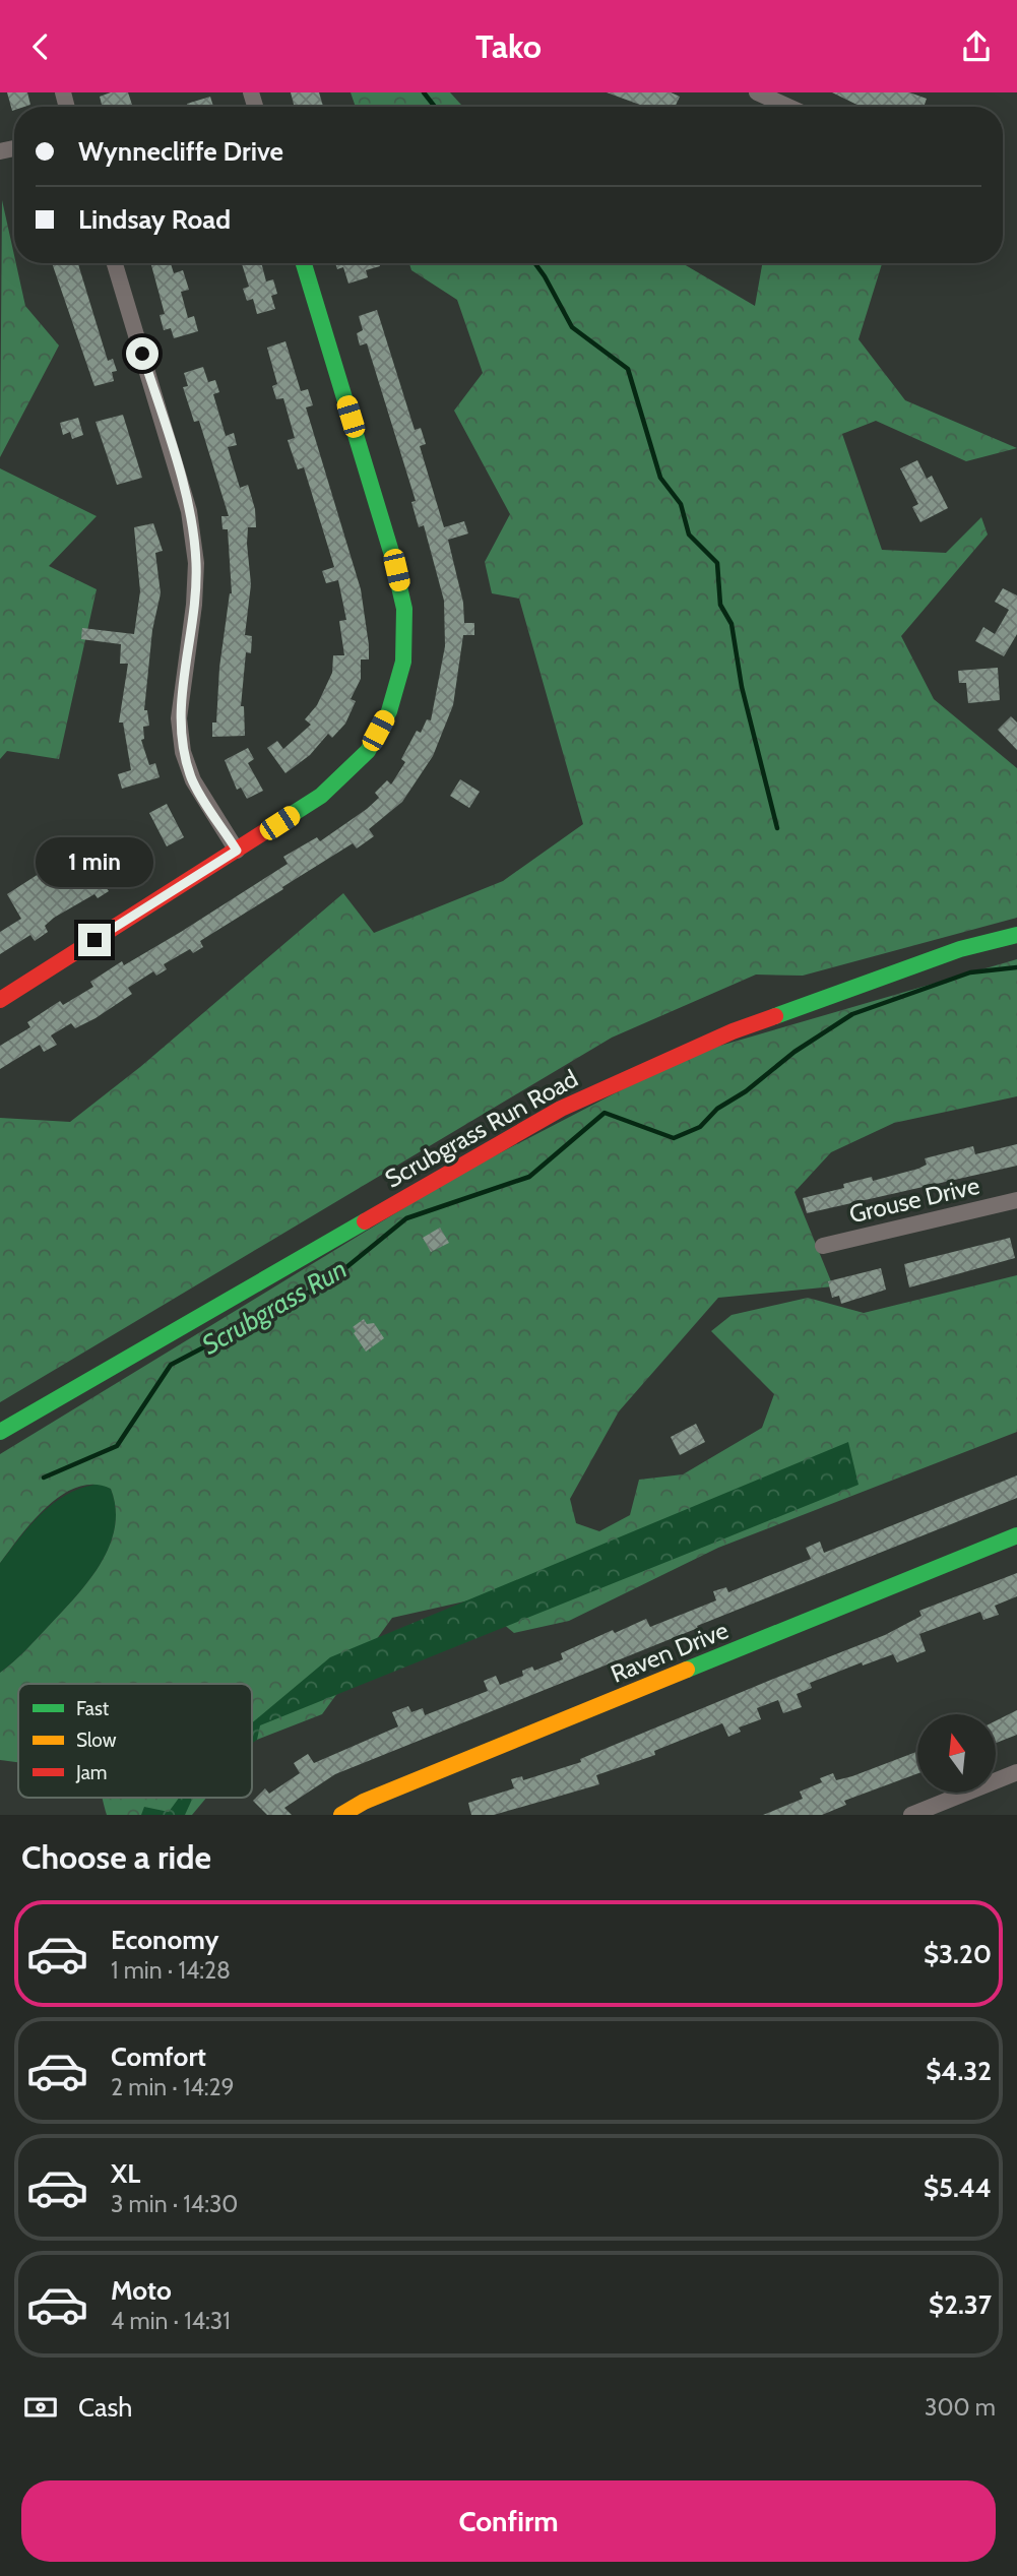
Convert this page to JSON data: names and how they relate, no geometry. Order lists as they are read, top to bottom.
{
  "streets": {
    "street": ["Scrubgrass Run Road", "Grouse Drive", "Raven Drive"]
  },
  "water": ["Scrubgrass Run"],
  "legend": ["Fast", "Slow", "Jam"],
  "north": "top",
  "page": {
    "header": "Tako",
    "banner": ["Wynnecliffe Drive", "Lindsay Road"],
    "bubble": "1 min",
    "heading": "Choose a ride",
    "list": [
      {
        "name": "Economy",
        "note": "1 min · 14:28",
        "value": "$3.20"
      },
      {
        "name": "Comfort",
        "note": "2 min · 14:29",
        "value": "$4.32"
      },
      {
        "name": "XL",
        "note": "3 min · 14:30",
        "value": "$5.44"
      },
      {
        "name": "Moto",
        "note": "4 min · 14:31",
        "value": "$2.37"
      }
    ],
    "pay": ["Cash", "300 m"],
    "buttons": "Confirm"
  }
}
